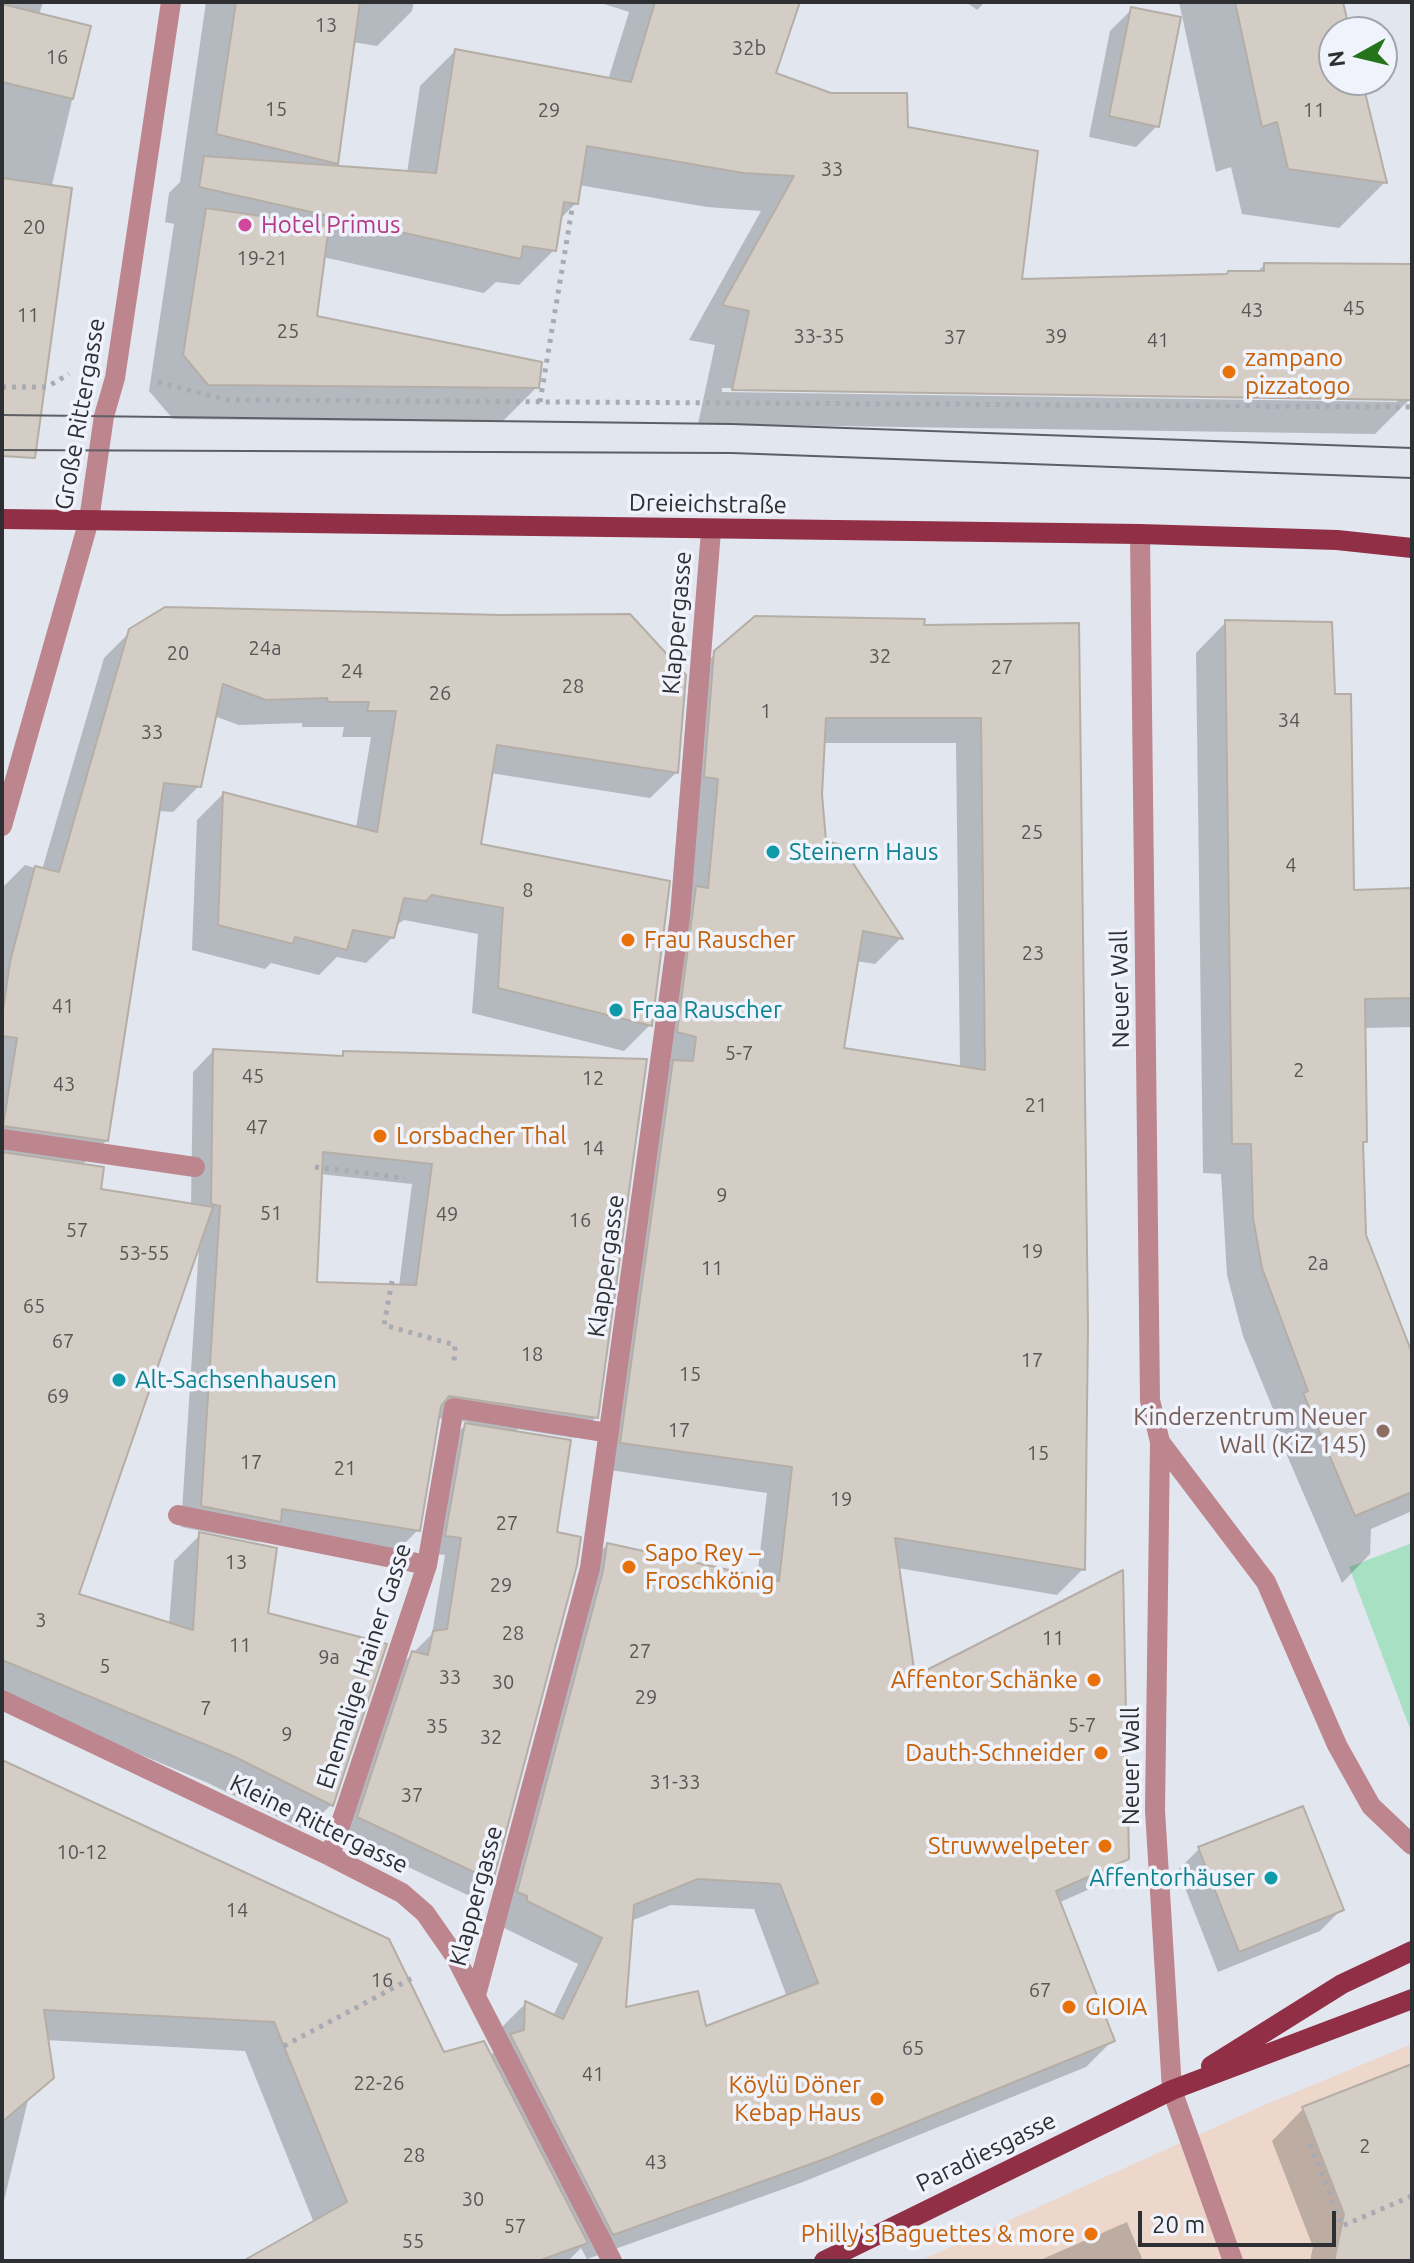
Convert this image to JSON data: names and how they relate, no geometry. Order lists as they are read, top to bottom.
{
  "streets": {
    "main road": ["Dreieichstraße", "Paradiesgasse"],
    "street": [
      "Große Rittergasse",
      "Klappergasse",
      "Neuer Wall",
      "Ehemalige Hainer Gasse",
      "Kleine Rittergasse"
    ]
  },
  "crossings": [
    ["Große Rittergasse", "Dreieichstraße"],
    ["Dreieichstraße", "Klappergasse"],
    ["Dreieichstraße", "Neuer Wall"],
    ["Klappergasse", "Kleine Rittergasse"],
    ["Neuer Wall", "Paradiesgasse"],
    ["Ehemalige Hainer Gasse", "Kleine Rittergasse"]
  ],
  "places": [
    "Hotel Primus",
    "zampano pizzatogo",
    "Steinern Haus",
    "Frau Rauscher",
    "Fraa Rauscher",
    "Lorsbacher Thal",
    "Alt-Sachsenhausen",
    "Kinderzentrum Neuer Wall (KiZ 145)",
    "Sapo Rey – Froschkönig",
    "Affentor Schänke",
    "Dauth-Schneider",
    "Struwwelpeter",
    "Affentorhäuser",
    "GIOIA",
    "Köylü Döner Kebap Haus",
    "Philly's Baguettes & more"
  ],
  "house_numbers": [
    "13",
    "32b",
    "16",
    "15",
    "29",
    "11",
    "33",
    "20",
    "19-21",
    "45",
    "43",
    "11",
    "25",
    "33-35",
    "39",
    "37",
    "41",
    "24a",
    "20",
    "32",
    "27",
    "24",
    "28",
    "26",
    "1",
    "34",
    "33",
    "25",
    "4",
    "8",
    "23",
    "41",
    "5-7",
    "2",
    "45",
    "12",
    "43",
    "21",
    "47",
    "14",
    "9",
    "51",
    "49",
    "16",
    "57",
    "19",
    "53-55",
    "2a",
    "11",
    "65",
    "67",
    "18",
    "17",
    "15",
    "69",
    "17",
    "15",
    "17",
    "21",
    "19",
    "27",
    "13",
    "29",
    "3",
    "28",
    "11",
    "11",
    "27",
    "9a",
    "5",
    "33",
    "30",
    "29",
    "7",
    "5-7",
    "35",
    "9",
    "32",
    "31-33",
    "37",
    "10-12",
    "14",
    "16",
    "67",
    "65",
    "41",
    "22-26",
    "2",
    "28",
    "43",
    "30",
    "57",
    "55"
  ],
  "scale_bar": "20 m",
  "north": "left"
}
